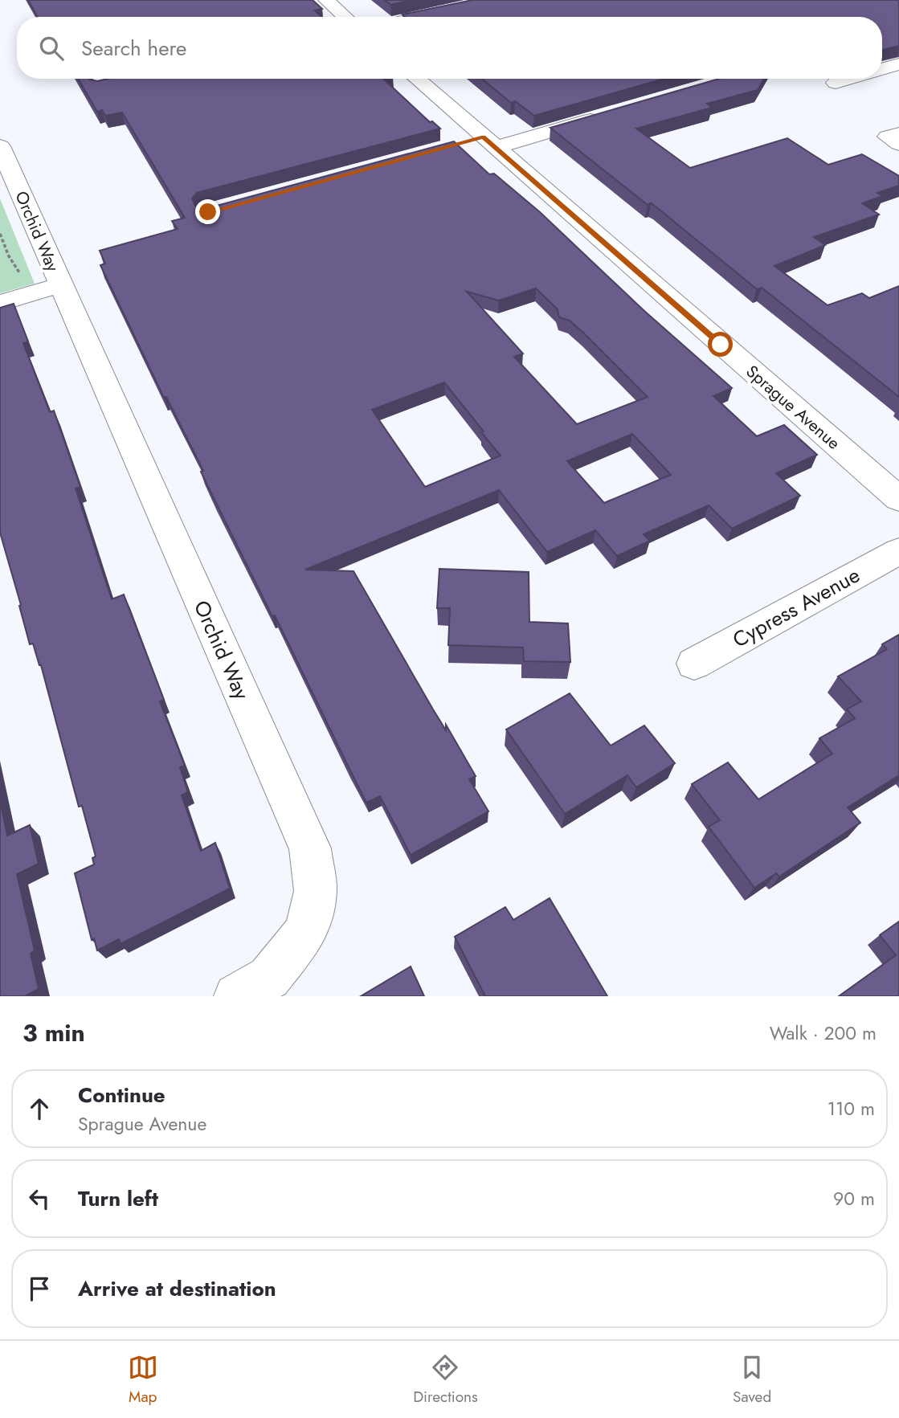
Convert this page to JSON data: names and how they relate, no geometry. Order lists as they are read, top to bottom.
{
  "streets": {
    "street": ["Orchid Way", "Sprague Avenue", "Cypress Avenue"]
  },
  "page": {
    "search": "Search here",
    "heading": ["3 min", "Walk · 200 m"],
    "list": [
      ["Continue", "Sprague Avenue", "110 m"],
      ["Turn left", "90 m"],
      "Arrive at destination"
    ],
    "nav": ["Map", "Directions", "Saved"]
  }
}
